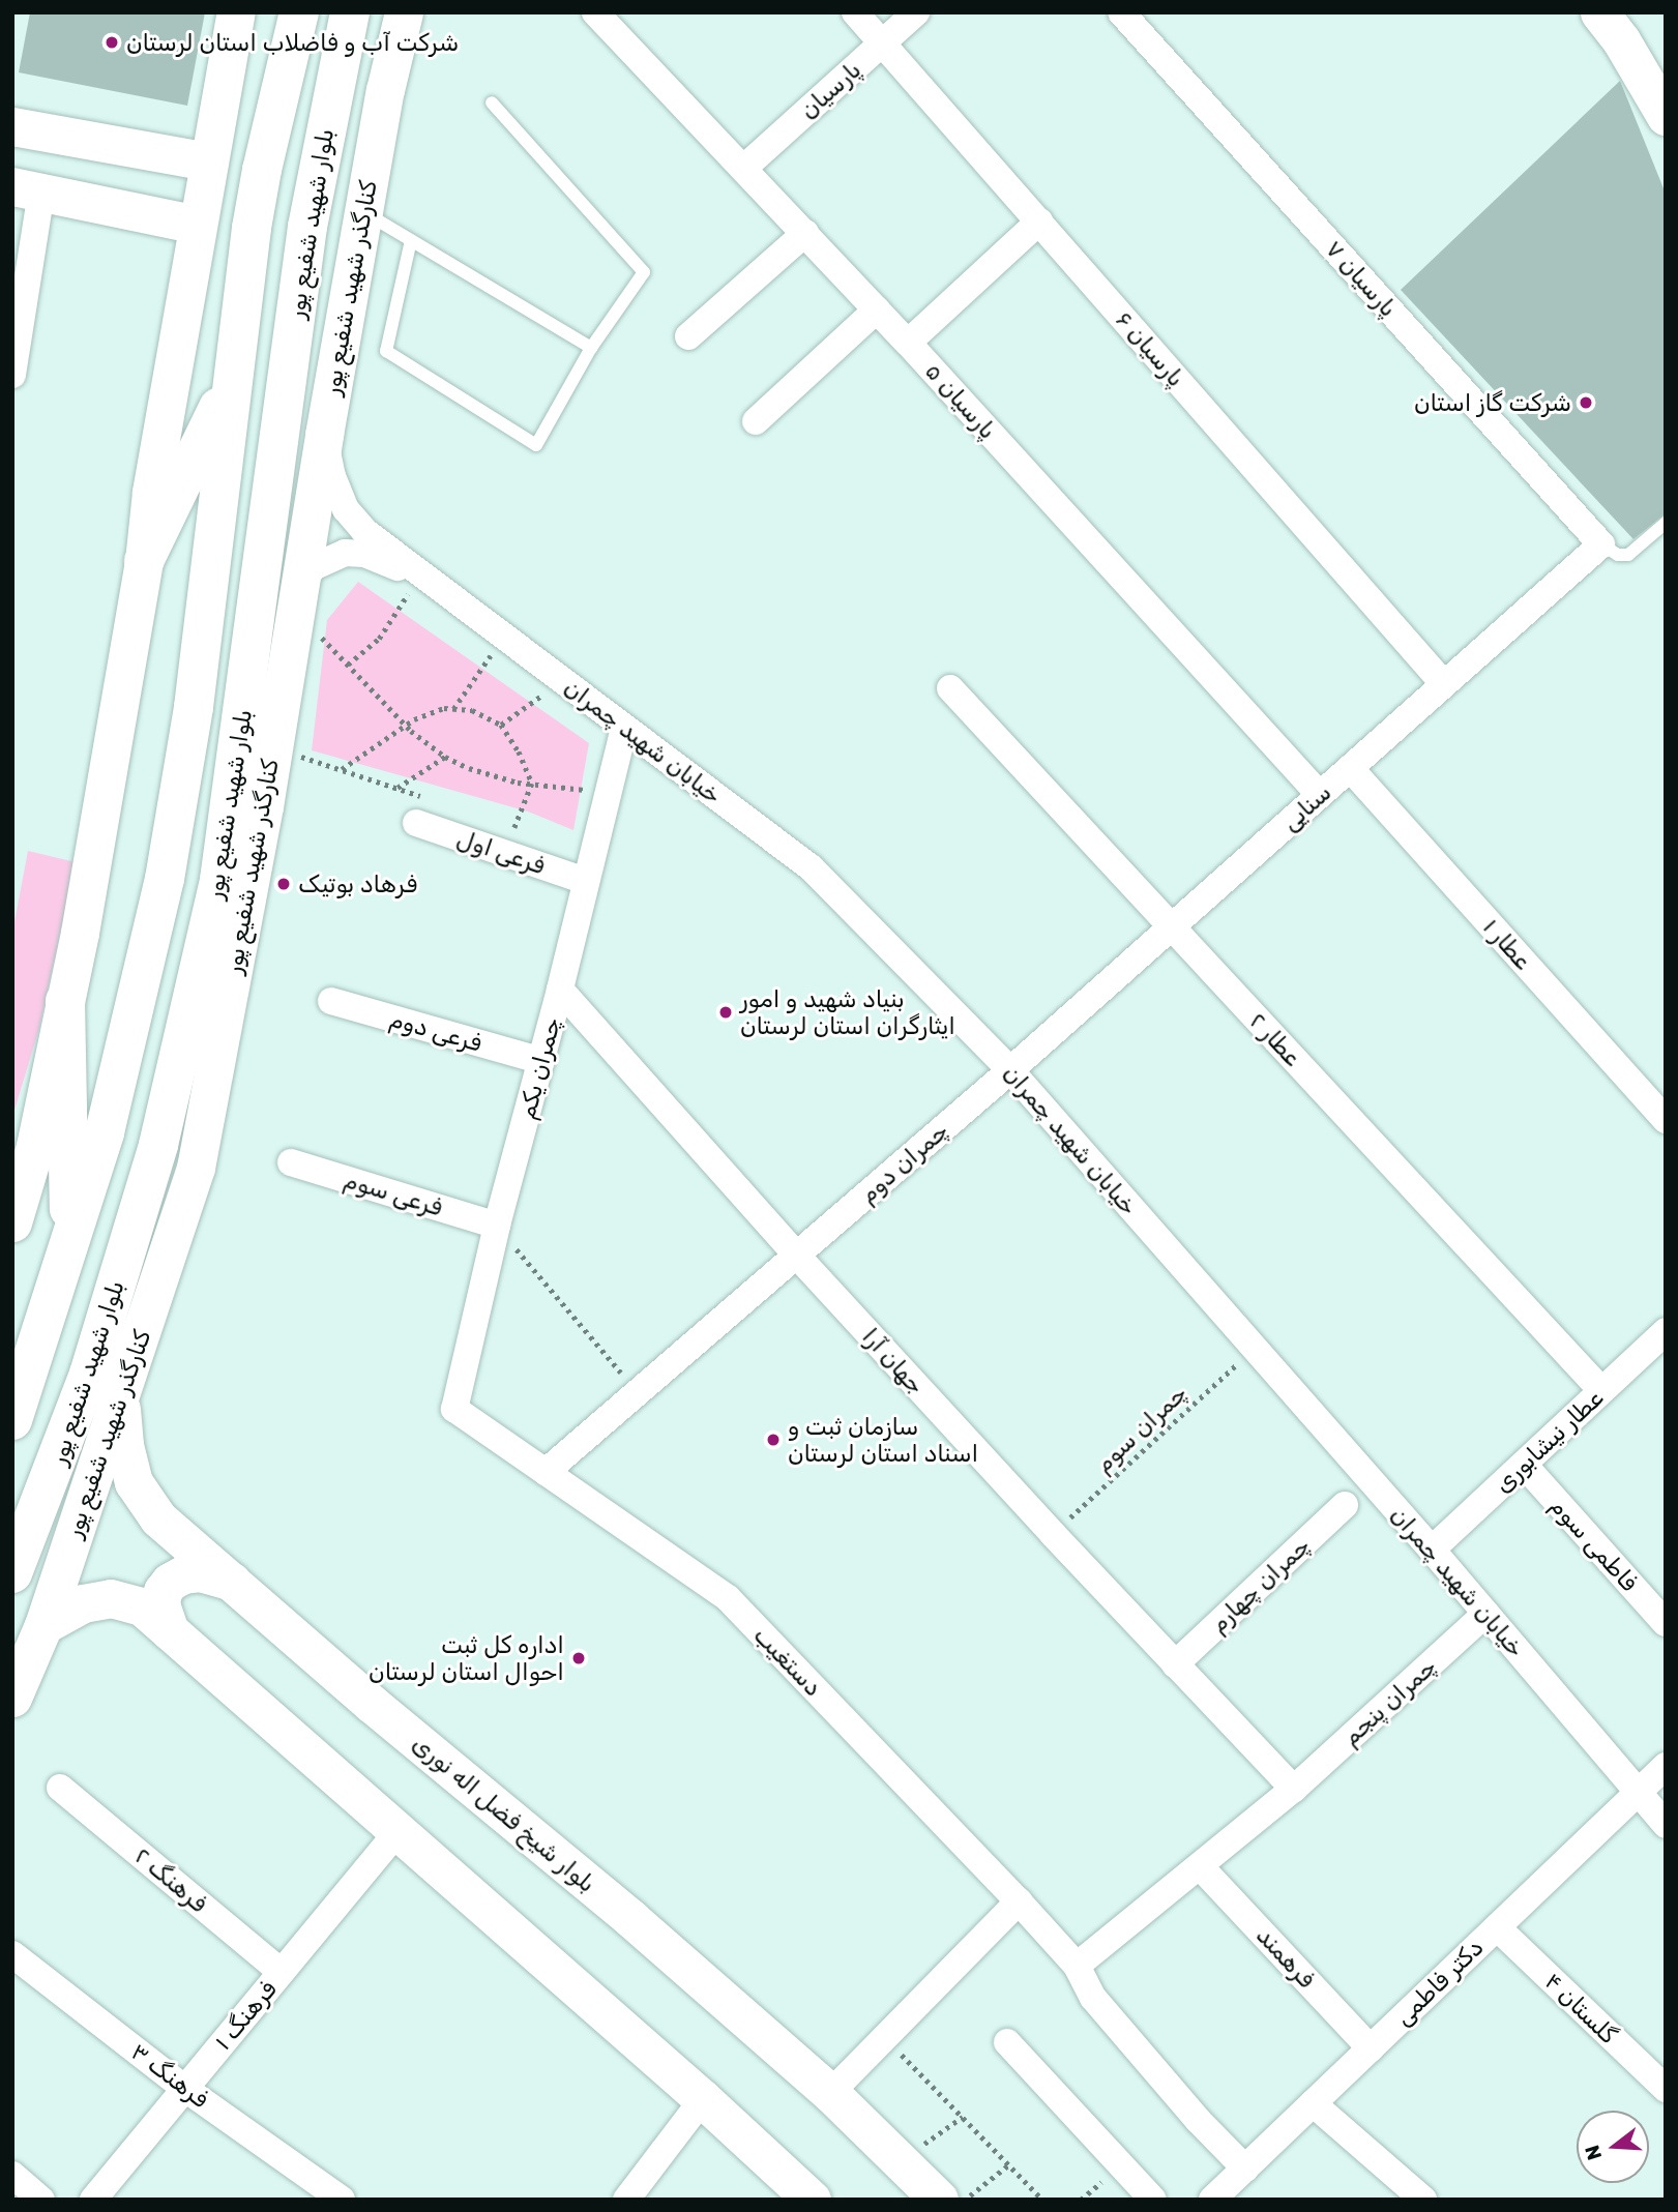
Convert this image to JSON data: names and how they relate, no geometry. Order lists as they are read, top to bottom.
{
  "streets": {
    "main road": ["بلوار شهید شفیع پور", "کنارگذر شهید شفیع پور", "بلوار شیخ فضل اله نوری"],
    "street": [
      "پارسیان",
      "پارسیان ۷",
      "پارسیان ۶",
      "پارسیان ۵",
      "خیابان شهید چمران",
      "سنایی",
      "فرعی اول",
      "عطار ۱",
      "فرعی دوم",
      "عطار ۲",
      "چمران یکم",
      "چمران دوم",
      "فرعی سوم",
      "جهان آرا",
      "عطار نیشابوری",
      "فاطمی سوم",
      "چمران چهارم",
      "دستغیب",
      "چمران پنجم",
      "فرهنگ ۲",
      "فرهمند",
      "دکتر فاطمی",
      "گلستان ۴",
      "فرهنگ ۱",
      "فرهنگ ۳"
    ],
    "path": ["چمران سوم"]
  },
  "crossings": [
    ["پارسیان", "پارسیان ۶"],
    ["پارسیان", "پارسیان ۵"],
    ["پارسیان ۷", "سنایی"],
    ["کنارگذر شهید شفیع پور", "بلوار شیخ فضل اله نوری"],
    ["پارسیان ۶", "سنایی"],
    ["پارسیان ۵", "سنایی"],
    ["خیابان شهید چمران", "سنایی"],
    ["خیابان شهید چمران", "چمران یکم"],
    ["خیابان شهید چمران", "چمران دوم"],
    ["خیابان شهید چمران", "چمران سوم"],
    ["خیابان شهید چمران", "عطار نیشابوری"],
    ["خیابان شهید چمران", "چمران پنجم"],
    ["خیابان شهید چمران", "دکتر فاطمی"],
    ["سنایی", "عطار ۱"],
    ["سنایی", "عطار ۲"],
    ["سنایی", "چمران دوم"],
    ["فرعی اول", "چمران یکم"],
    ["فرعی دوم", "چمران یکم"],
    ["عطار ۲", "عطار نیشابوری"],
    ["چمران یکم", "فرعی سوم"],
    ["چمران یکم", "جهان آرا"],
    ["چمران یکم", "دستغیب"],
    ["چمران دوم", "جهان آرا"],
    ["چمران دوم", "دستغیب"],
    ["جهان آرا", "چمران سوم"],
    ["جهان آرا", "چمران چهارم"],
    ["جهان آرا", "چمران پنجم"],
    ["عطار نیشابوری", "فاطمی سوم"],
    ["دستغیب", "چمران پنجم"],
    ["دستغیب", "دکتر فاطمی"],
    ["چمران پنجم", "فرهمند"],
    ["فرهنگ ۲", "فرهنگ ۱"],
    ["فرهمند", "دکتر فاطمی"],
    ["دکتر فاطمی", "گلستان ۴"],
    ["فرهنگ ۱", "فرهنگ ۳"]
  ],
  "places": [
    "شرکت آب و فاضلاب استان لرستان",
    "شرکت گاز استان",
    "فرهاد بوتیک",
    "بنیاد شهید و امور ایثارگران استان لرستان",
    "سازمان ثبت و اسناد استان لرستان",
    "اداره کل ثبت احوال استان لرستان"
  ],
  "north": "left"
}
